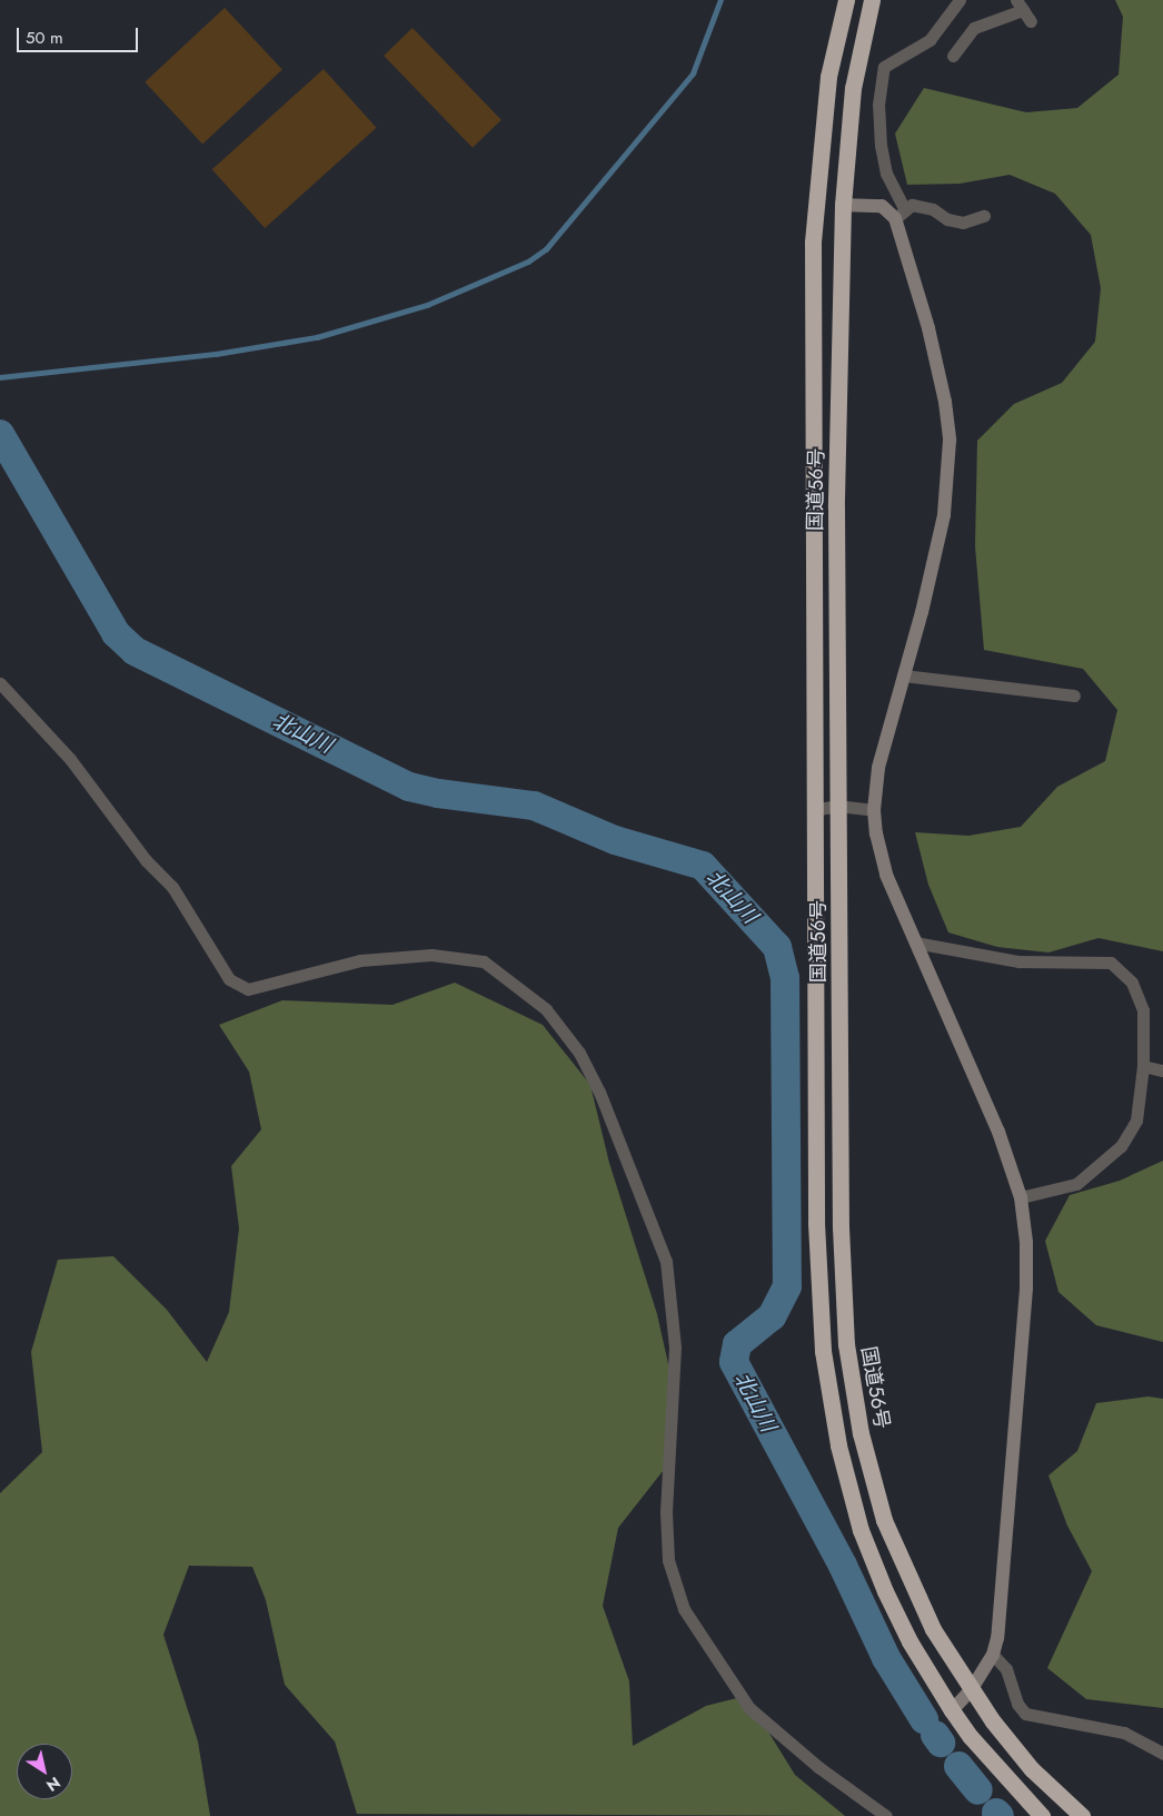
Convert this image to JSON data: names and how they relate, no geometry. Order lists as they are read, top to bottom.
{
  "streets": {
    "highway": ["国道56号"]
  },
  "water": ["北山川"],
  "scale_bar": "50 m",
  "north": "bottom right"
}
